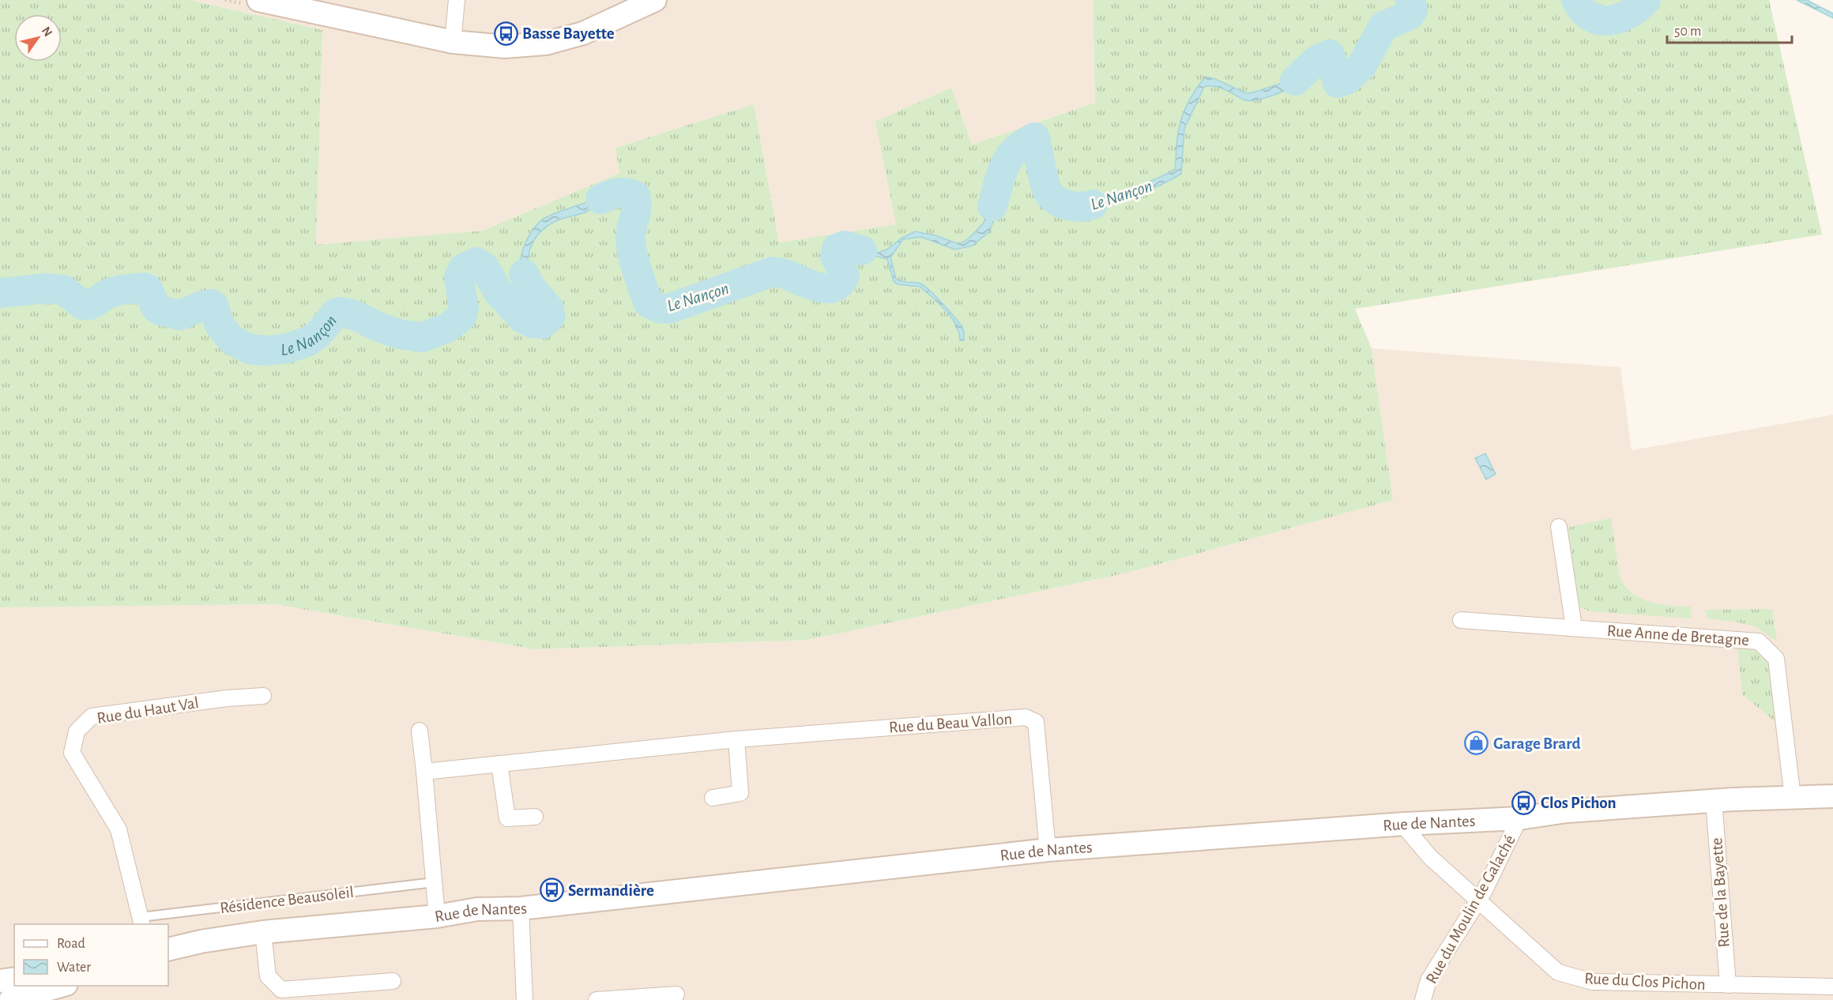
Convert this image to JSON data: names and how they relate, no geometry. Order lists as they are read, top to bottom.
{
  "streets": {
    "main road": ["Rue de Nantes"],
    "street": [
      "Rue Anne de Bretagne",
      "Rue du Haut Val",
      "Rue du Beau Vallon",
      "Rue de la Bayette",
      "Rue du Moulin de Galaché",
      "Rue du Clos Pichon"
    ],
    "lane": ["Résidence Beausoleil"]
  },
  "crossings": [
    ["Rue Anne de Bretagne", "Rue de Nantes"],
    ["Rue du Haut Val", "Résidence Beausoleil"],
    ["Rue du Beau Vallon", "Rue de Nantes"],
    ["Rue de Nantes", "Rue de la Bayette"],
    ["Rue de Nantes", "Rue du Moulin de Galaché"],
    ["Rue de Nantes", "Rue du Clos Pichon"],
    ["Rue de la Bayette", "Rue du Clos Pichon"],
    ["Rue du Moulin de Galaché", "Rue du Clos Pichon"]
  ],
  "water": ["Le Nançon"],
  "places": {
    "bus stop": ["Basse Bayette", "Clos Pichon", "Sermandière"],
    "shop": ["Garage Brard"]
  },
  "legend": ["Road", "Water"],
  "scale_bar": "50 m",
  "north": "top right"
}
